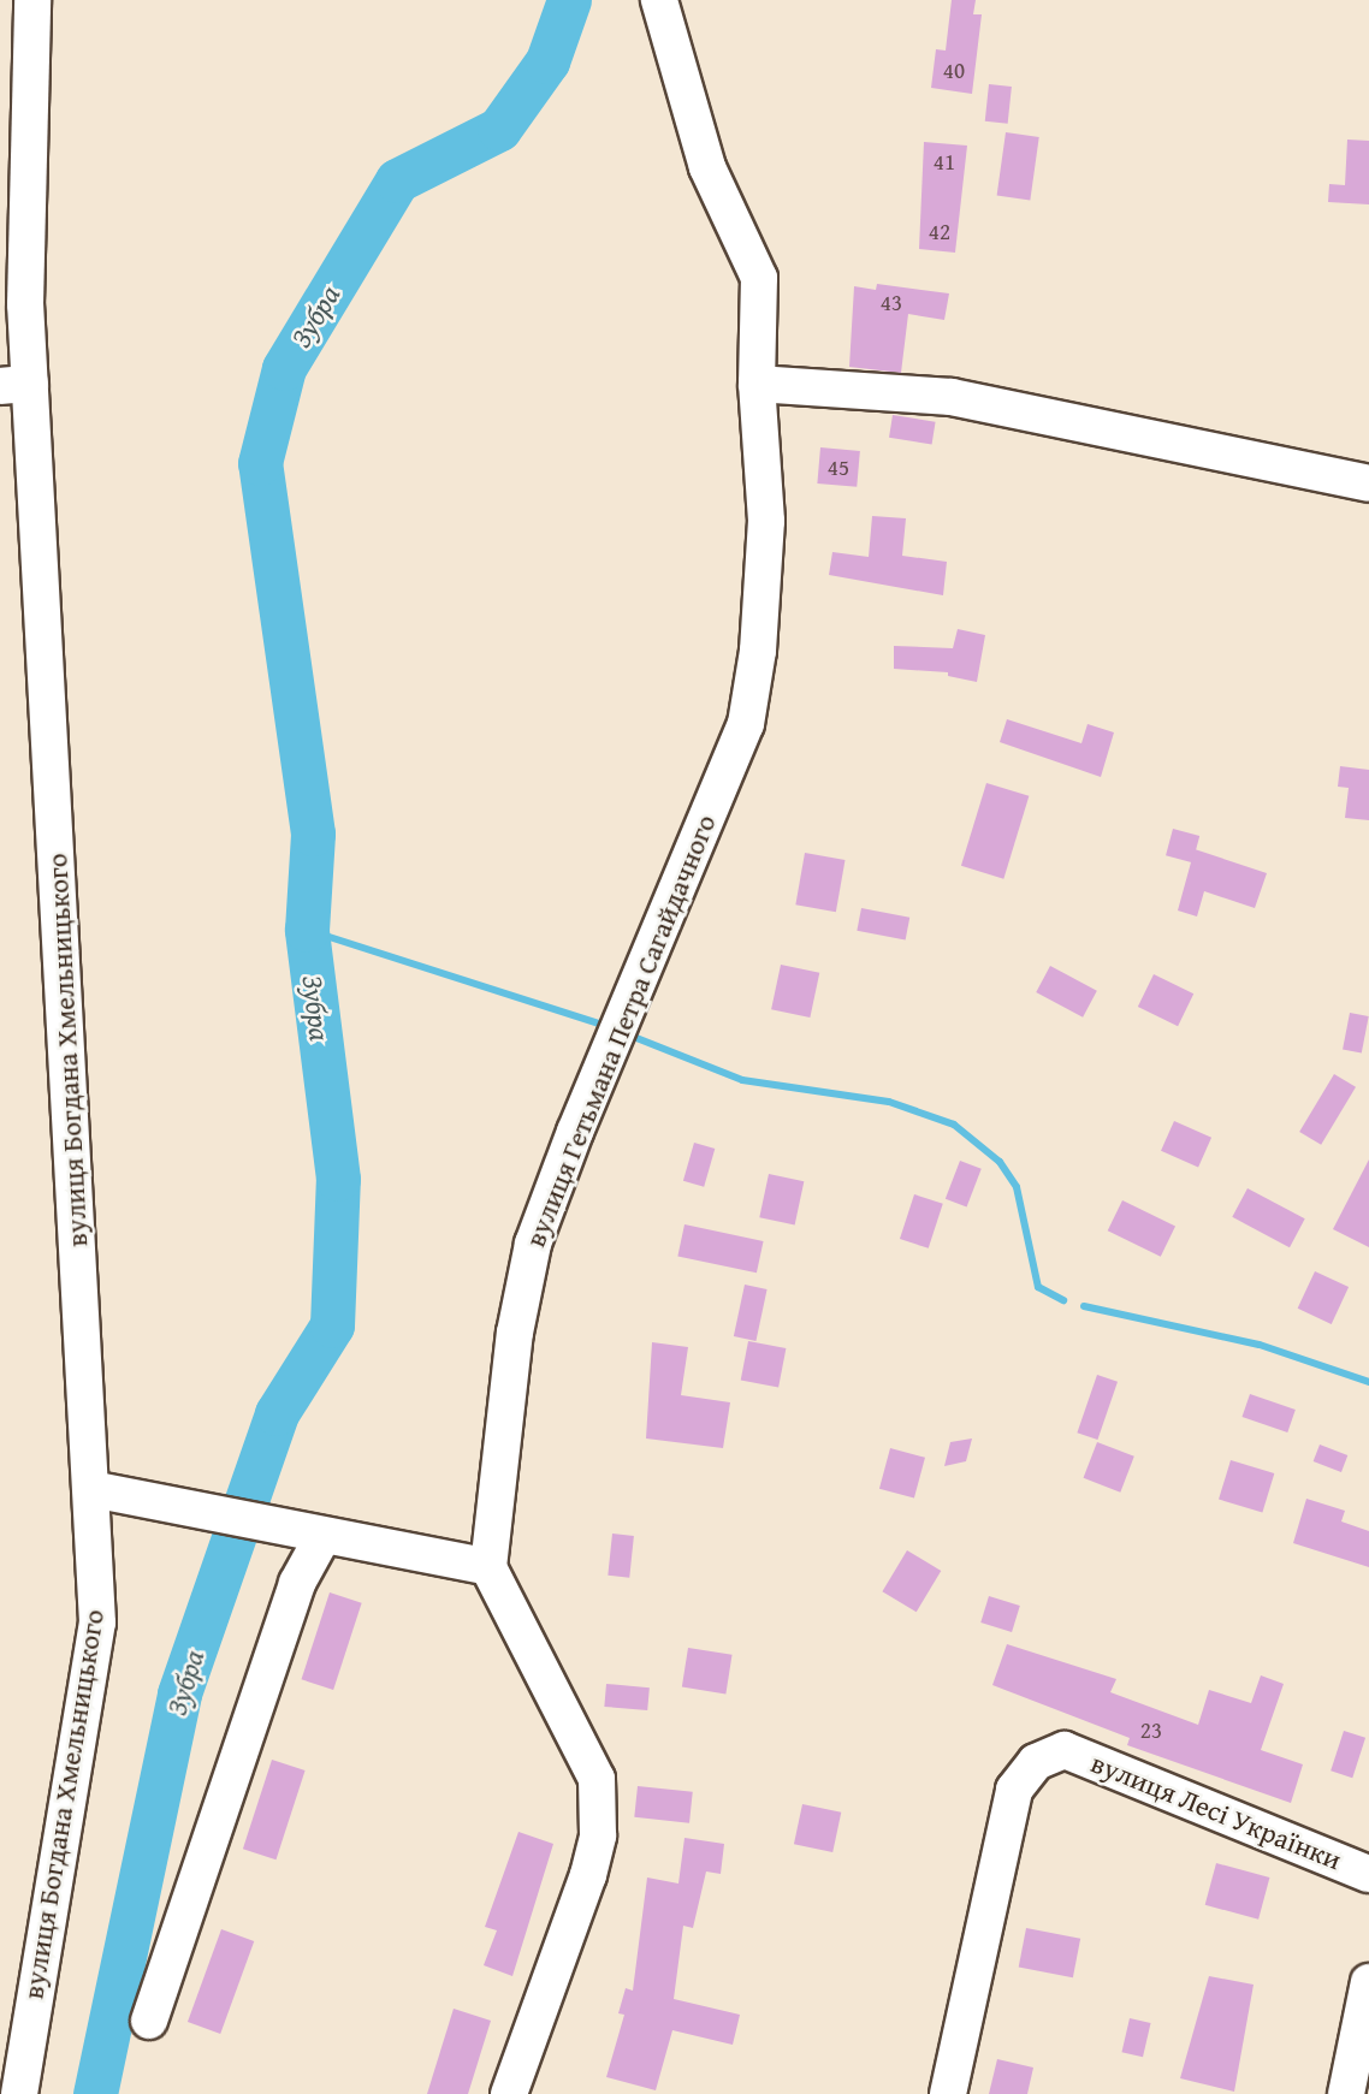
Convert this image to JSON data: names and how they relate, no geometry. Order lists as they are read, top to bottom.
{
  "streets": {
    "street": ["вулиця Гетьмана Петра Сагайдачного", "вулиця Богдана Хмельницького", "вулиця Лесі Українки"]
  },
  "water": ["Зубра"],
  "house_numbers": [
    "40",
    "41",
    "42",
    "43",
    "45",
    "23"
  ]
}
